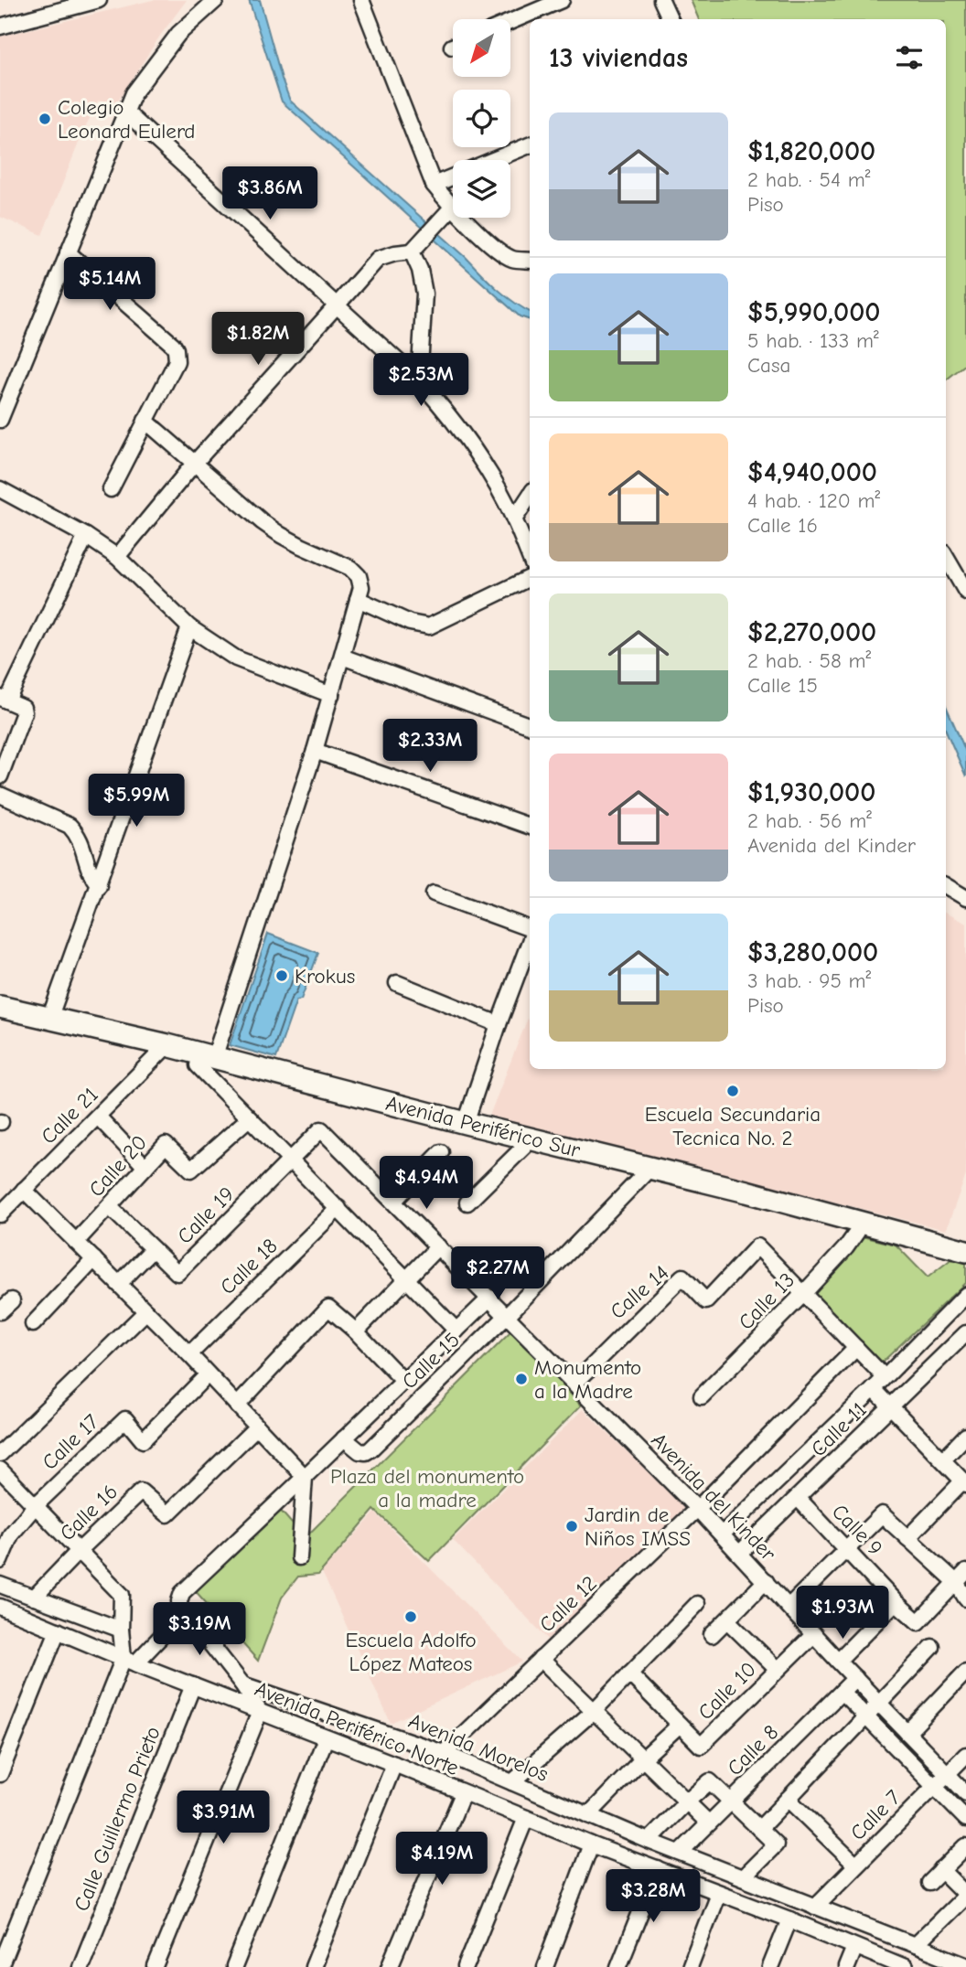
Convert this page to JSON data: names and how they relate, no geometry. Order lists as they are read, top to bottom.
{
  "streets": {
    "street": [
      "Calle 21",
      "Avenida Periférico Sur",
      "Calle 20",
      "Calle 19",
      "Calle 18",
      "Calle 14",
      "Calle 13",
      "Calle 15",
      "Calle 11",
      "Calle 17",
      "Avenida del Kinder",
      "Calle 16",
      "Calle 9",
      "Calle 12",
      "Calle 10",
      "Avenida Periférico Norte",
      "Avenida Morelos",
      "Calle 8",
      "Calle 7",
      "Calle Guillermo Prieto"
    ]
  },
  "crossings": [
    ["Calle 21", "Avenida Periférico Sur"],
    ["Avenida Periférico Sur", "Calle 15"],
    ["Calle 19", "Avenida del Kinder"],
    ["Calle 14", "Calle 13"],
    ["Calle 14", "Avenida del Kinder"],
    ["Calle 15", "Avenida del Kinder"],
    ["Calle 11", "Avenida del Kinder"],
    ["Calle 11", "Calle 9"],
    ["Avenida del Kinder", "Calle 12"],
    ["Avenida del Kinder", "Calle 10"],
    ["Avenida del Kinder", "Calle 8"],
    ["Avenida del Kinder", "Calle 7"],
    ["Calle 12", "Avenida Morelos"],
    ["Calle 10", "Avenida Morelos"],
    ["Avenida Periférico Norte", "Calle Guillermo Prieto"],
    ["Avenida Morelos", "Calle 8"],
    ["Avenida Morelos", "Calle 7"]
  ],
  "parks": ["Plaza del monumento a la madre"],
  "places": [
    "Colegio Leonard Eulerd",
    "Krokus",
    "Escuela Secundaria Tecnica No. 2",
    "Monumento a la Madre",
    "Jardin de Niños IMSS",
    "Escuela Adolfo López Mateos"
  ],
  "north": "bottom left",
  "page": {
    "heading": "13 viviendas",
    "list": [
      {
        "name": "$1,820,000",
        "note": "2 hab. · 54 m² · Piso"
      },
      {
        "name": "$5,990,000",
        "note": "5 hab. · 133 m² · Casa"
      },
      {
        "name": "$4,940,000",
        "note": "4 hab. · 120 m² · Calle 16"
      },
      {
        "name": "$2,270,000",
        "note": "2 hab. · 58 m² · Calle 15"
      },
      {
        "name": "$1,930,000",
        "note": "2 hab. · 56 m² · Avenida del Kinder"
      },
      {
        "name": "$3,280,000",
        "note": "3 hab. · 95 m² · Piso"
      }
    ],
    "price": [
      "$3.86M",
      "$5.14M",
      "$1.82M",
      "$2.53M",
      "$2.33M",
      "$5.99M",
      "$4.94M",
      "$2.27M",
      "$1.93M",
      "$3.19M",
      "$3.91M",
      "$4.19M",
      "$3.28M"
    ]
  }
}
